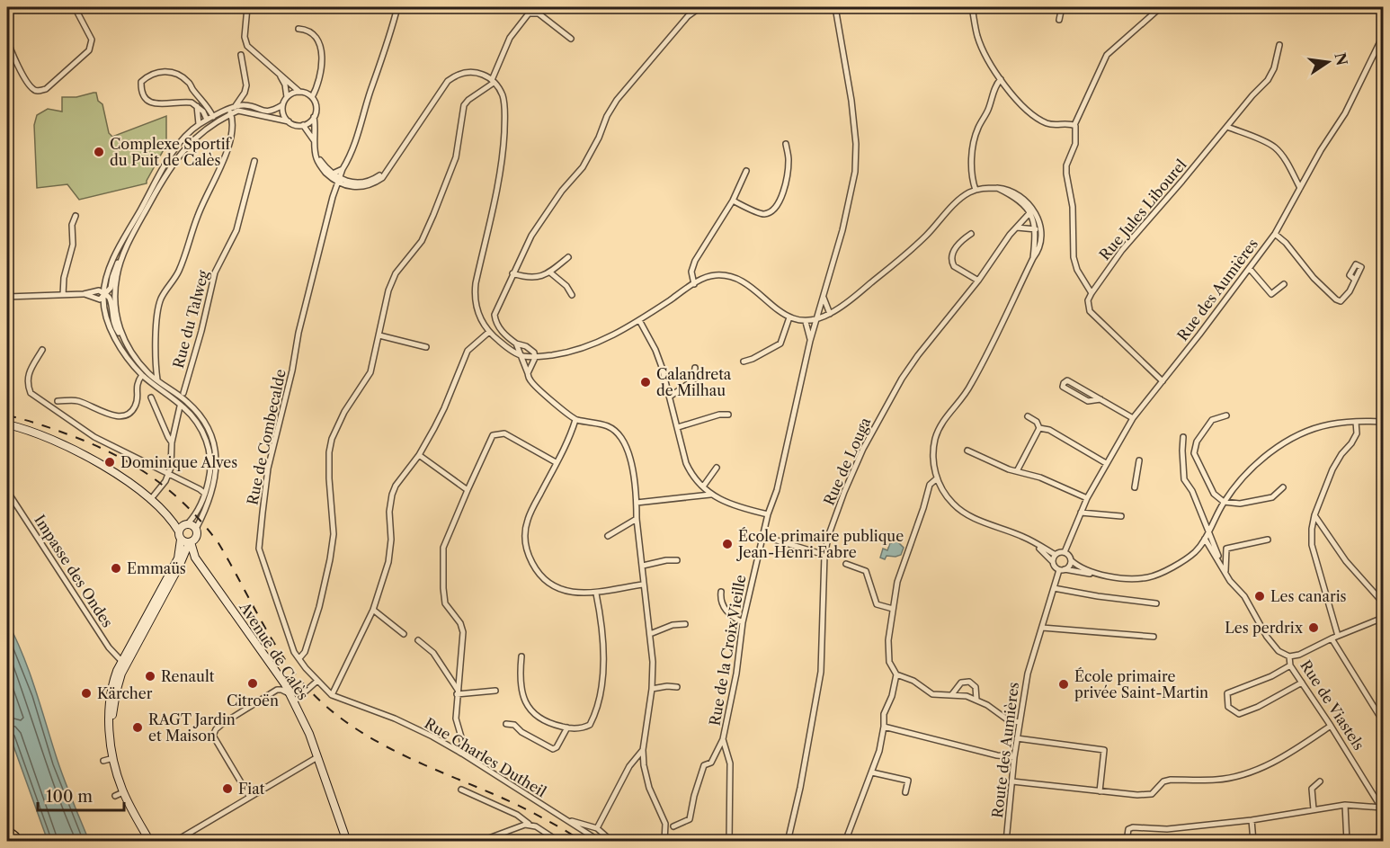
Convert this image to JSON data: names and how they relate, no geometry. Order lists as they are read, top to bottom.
{
  "streets": {
    "main road": ["Avenue de Calès"],
    "street": [
      "Rue Jules Libourel",
      "Rue des Aumières",
      "Rue du Talweg",
      "Rue de Combecalde",
      "Rue de Louga",
      "Impasse des Ondes",
      "Rue de la Croix Vieille",
      "Rue de Viastels",
      "Route des Aumières",
      "Rue Charles Dutheil"
    ]
  },
  "crossings": [
    ["Rue des Aumières", "Route des Aumières"],
    ["Rue de Combecalde", "Rue Charles Dutheil"]
  ],
  "places": [
    "Complexe Sportif du Puit de Calès",
    "Calandreta de Milhau",
    "Dominique Alves",
    "École primaire publique Jean-Henri Fabre",
    "Emmaüs",
    "Les canaris",
    "Les perdrix",
    "Renault",
    "Citroën",
    "École primaire privée Saint-Martin",
    "Kärcher",
    "RAGT Jardin et Maison",
    "Fiat"
  ],
  "scale_bar": "100 m",
  "north": "right"
}
